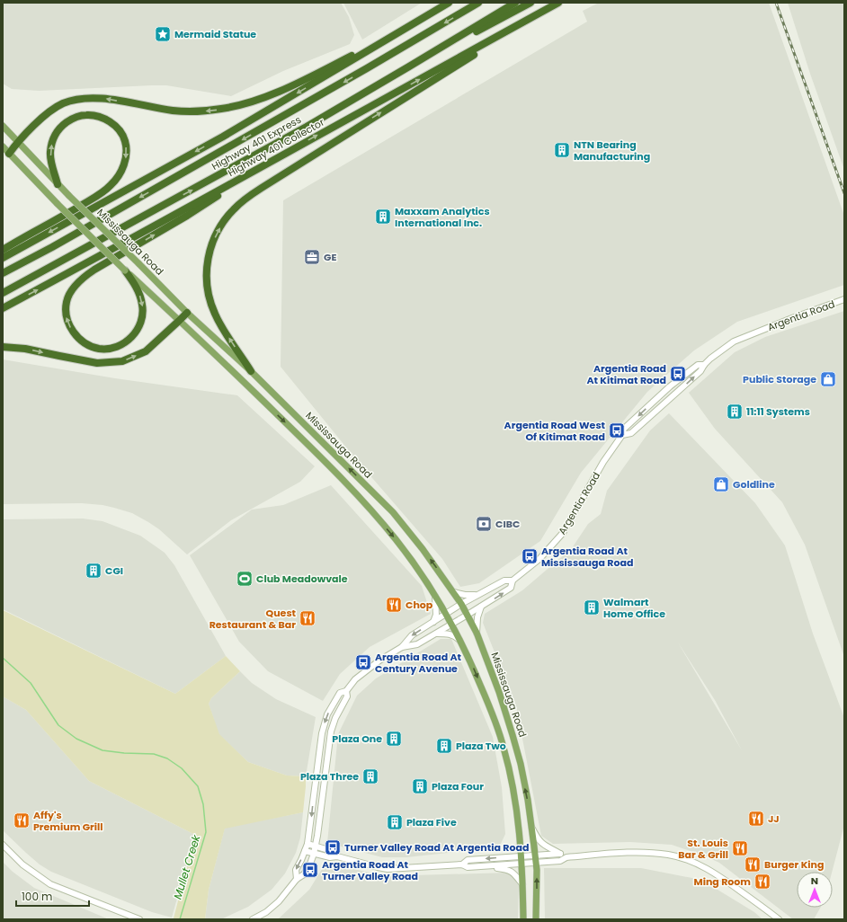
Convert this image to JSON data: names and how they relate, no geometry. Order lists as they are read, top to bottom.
{
  "streets": {
    "highway": ["Highway 401 Express", "Highway 401 Collector"],
    "main road": ["Mississauga Road"],
    "street": ["Argentia Road"]
  },
  "crossings": [
    ["Mississauga Road", "Argentia Road"]
  ],
  "water": ["Mullet Creek"],
  "places": {
    "place": ["Mermaid Statue"],
    "building": [
      "NTN Bearing Manufacturing",
      "Maxxam Analytics International Inc.",
      "11:11 Systems",
      "CGI",
      "Walmart Home Office",
      "Plaza One",
      "Plaza Two",
      "Plaza Three",
      "Plaza Four",
      "Plaza Five"
    ],
    "office": ["GE"],
    "bus stop": [
      "Argentia Road At Kitimat Road",
      "Argentia Road West Of Kitimat Road",
      "Argentia Road At Mississauga Road",
      "Argentia Road At Century Avenue",
      "Turner Valley Road At Argentia Road",
      "Argentia Road At Turner Valley Road"
    ],
    "shop": ["Public Storage", "Goldline"],
    "bank": ["CIBC"],
    "sports": ["Club Meadowvale"],
    "restaurant": [
      "Chop",
      "Quest Restaurant & Bar",
      "JJ",
      "Affy's Premium Grill",
      "St. Louis Bar & Grill",
      "Burger King",
      "Ming Room"
    ]
  },
  "scale_bar": "100 m",
  "north": "top"
}
